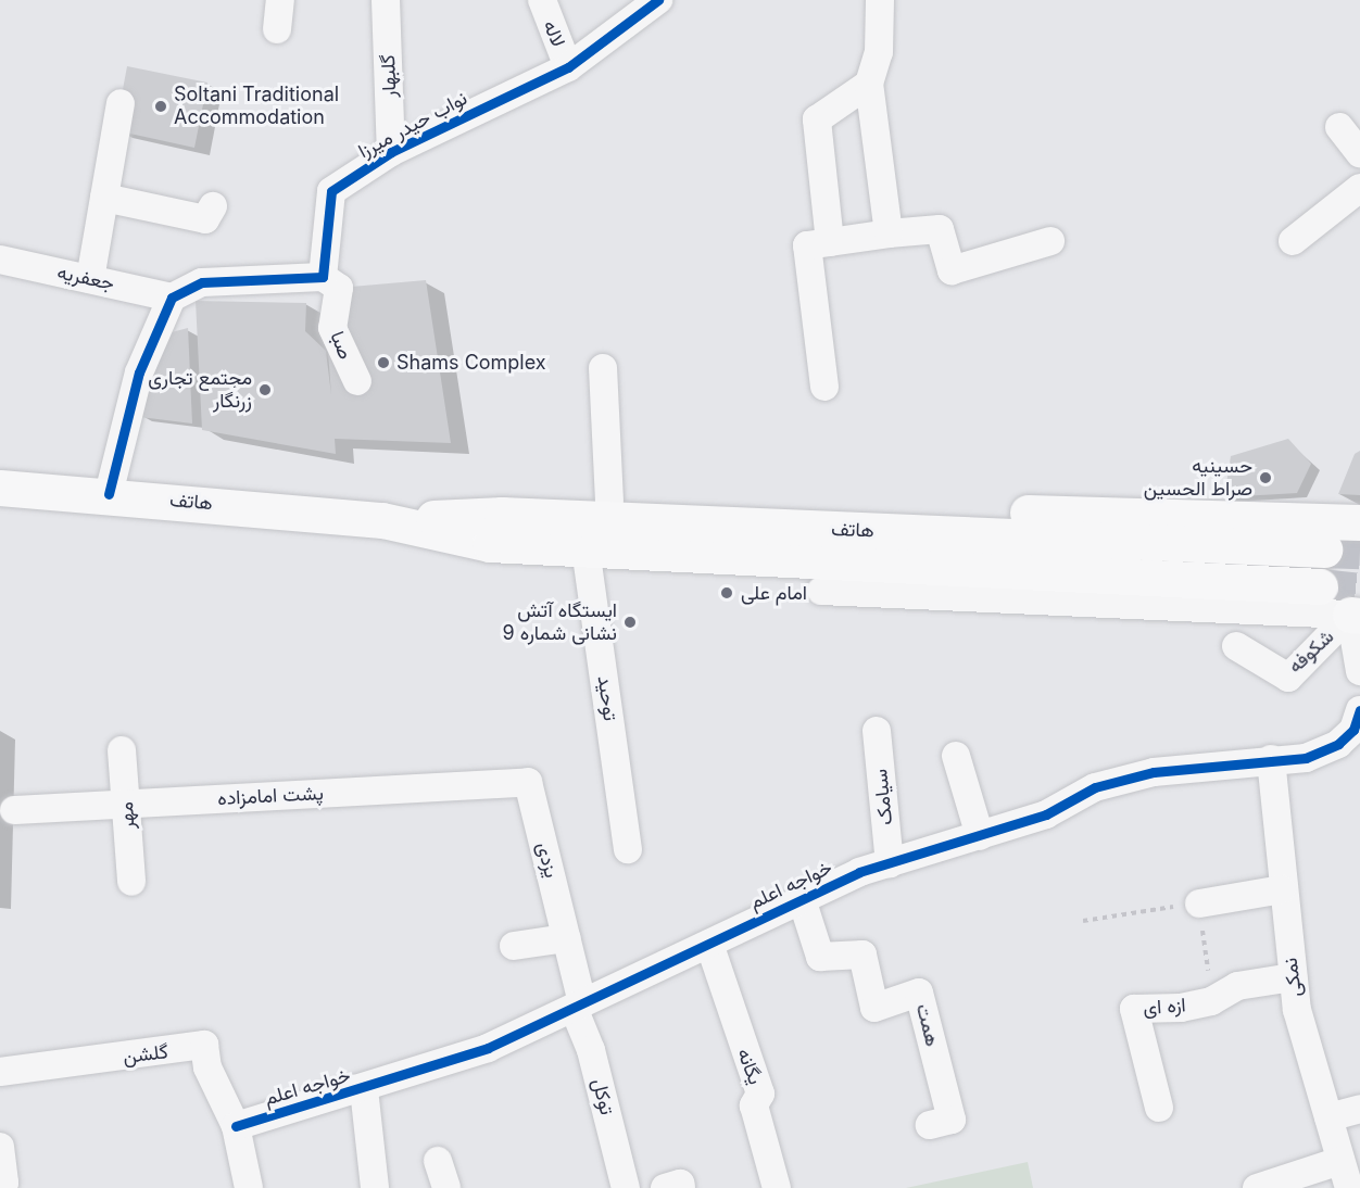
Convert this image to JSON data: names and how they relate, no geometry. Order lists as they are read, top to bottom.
{
  "streets": {
    "main road": ["هاتف"],
    "street": [
      "لاله",
      "گلبهار",
      "نواب حیدر میرزا",
      "جعفریه",
      "صبا",
      "شکوفه",
      "توحید",
      "پشت امامزاده",
      "سیامک",
      "مهر",
      "یزدی",
      "خواجه اعلم",
      "نمکی",
      "ازه ای",
      "همت",
      "گلشن",
      "یگانه",
      "توکل"
    ]
  },
  "crossings": [
    ["لاله", "نواب حیدر میرزا"],
    ["گلبهار", "نواب حیدر میرزا"],
    ["نواب حیدر میرزا", "صبا"],
    ["هاتف", "توحید"],
    ["پشت امامزاده", "مهر"],
    ["پشت امامزاده", "یزدی"],
    ["سیامک", "خواجه اعلم"],
    ["یزدی", "خواجه اعلم"],
    ["یزدی", "توکل"],
    ["خواجه اعلم", "نمکی"],
    ["خواجه اعلم", "همت"],
    ["خواجه اعلم", "گلشن"],
    ["خواجه اعلم", "یگانه"],
    ["خواجه اعلم", "توکل"],
    ["نمکی", "ازه ای"]
  ],
  "places": [
    "Soltani Traditional Accommodation",
    "Shams Complex",
    "مجتمع تجاری زرنگار",
    "حسینیه صراط الحسین",
    "امام علی",
    "ایستگاه آتش نشانی شماره 9"
  ]
}
